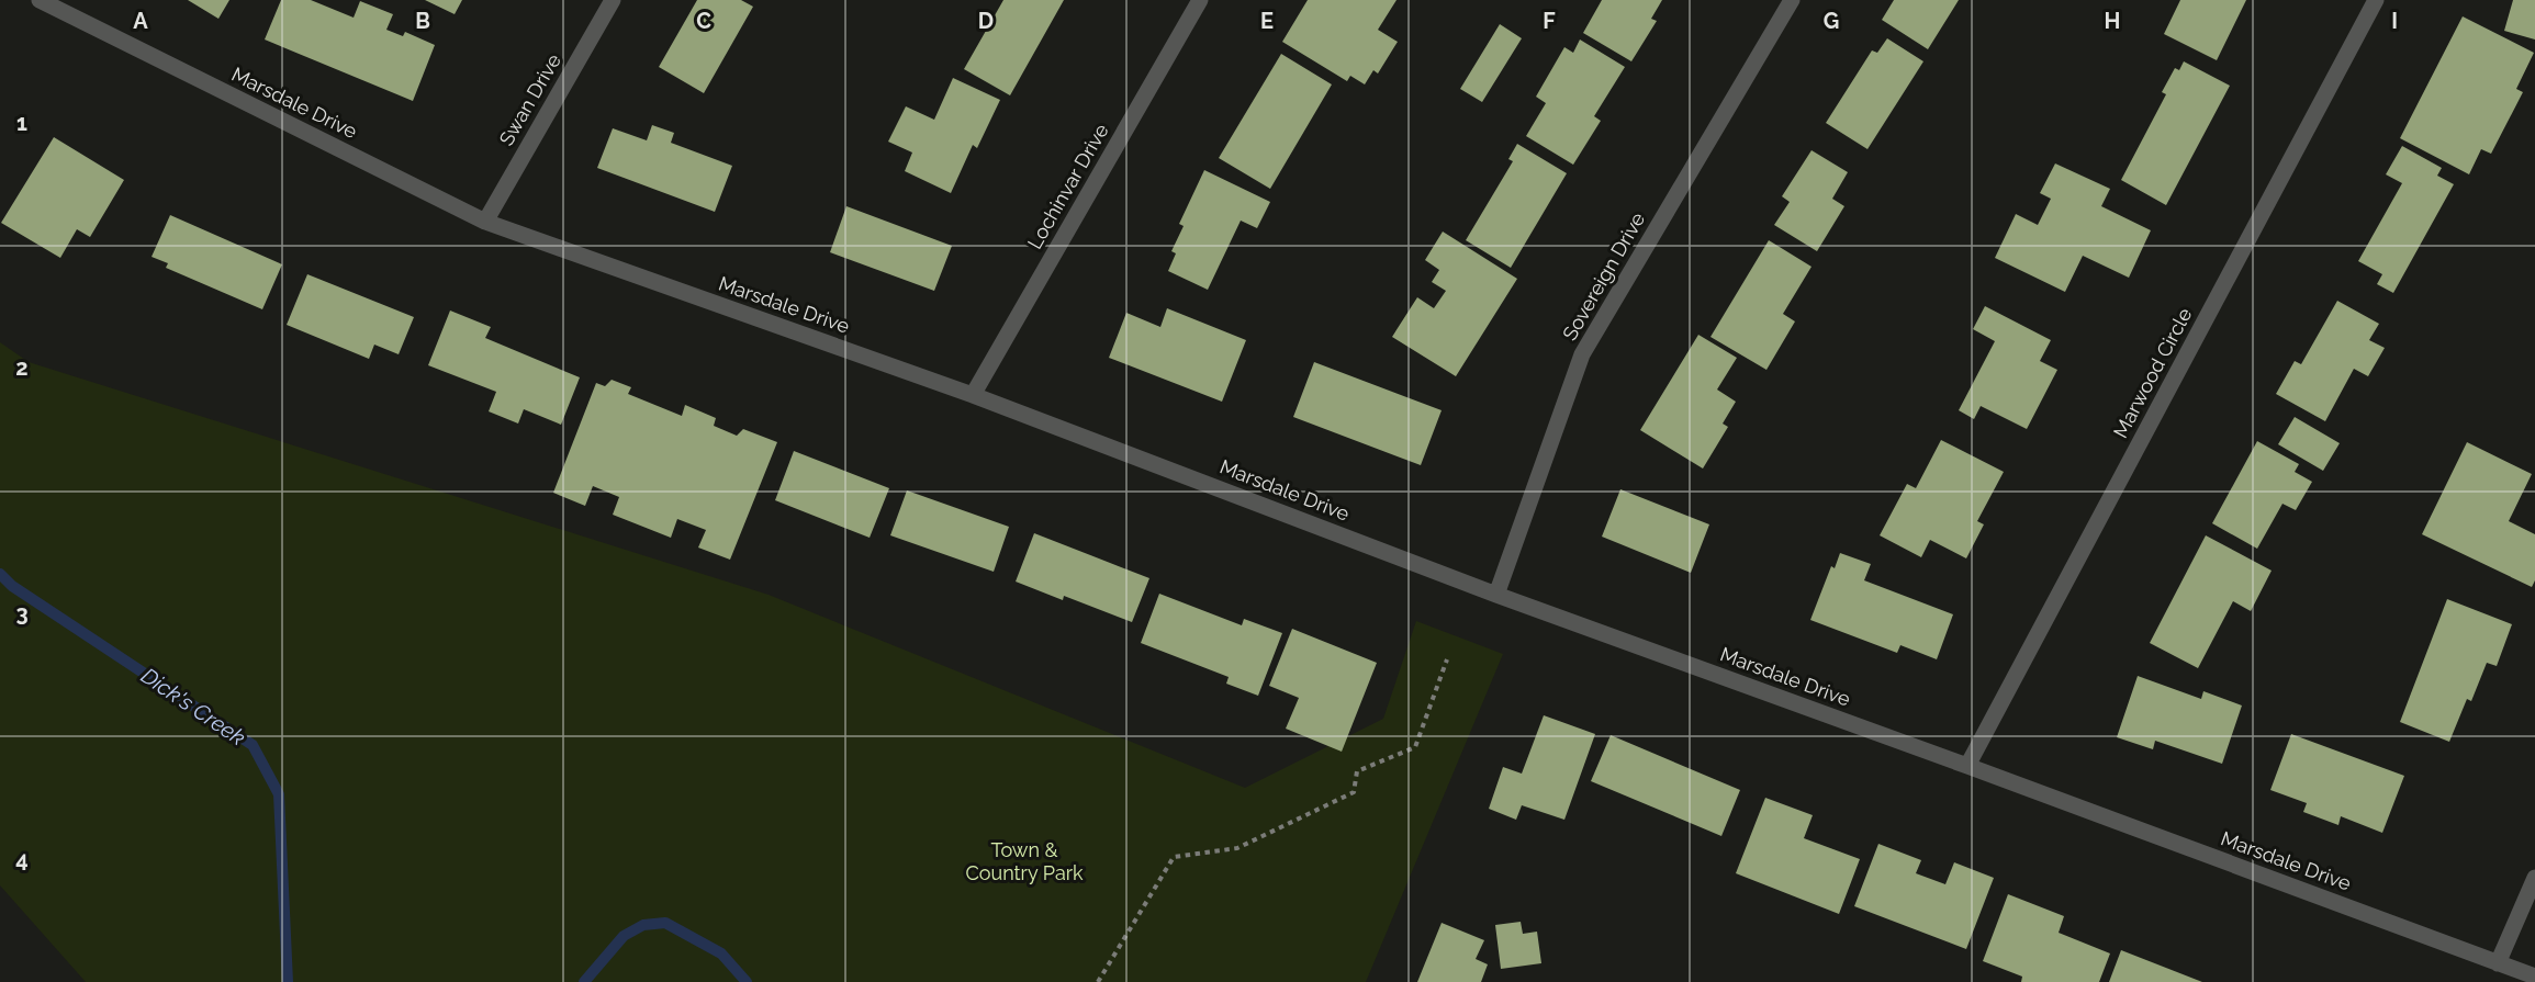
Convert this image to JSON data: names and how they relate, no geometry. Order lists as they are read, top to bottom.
{
  "streets": {
    "street": [
      "Swan Drive",
      "Marsdale Drive",
      "Lochinvar Drive",
      "Sovereign Drive",
      "Marwood Circle"
    ]
  },
  "crossings": [
    ["Swan Drive", "Marsdale Drive"],
    ["Marsdale Drive", "Lochinvar Drive"],
    ["Marsdale Drive", "Sovereign Drive"],
    ["Marsdale Drive", "Marwood Circle"]
  ],
  "water": ["Dick's Creek"],
  "parks": ["Town & Country Park"],
  "grid": {
    "columns": [
      "A",
      "B",
      "C",
      "D",
      "E",
      "F",
      "G",
      "H",
      "I"
    ],
    "rows": [
      "1",
      "2",
      "3",
      "4"
    ]
  }
}
